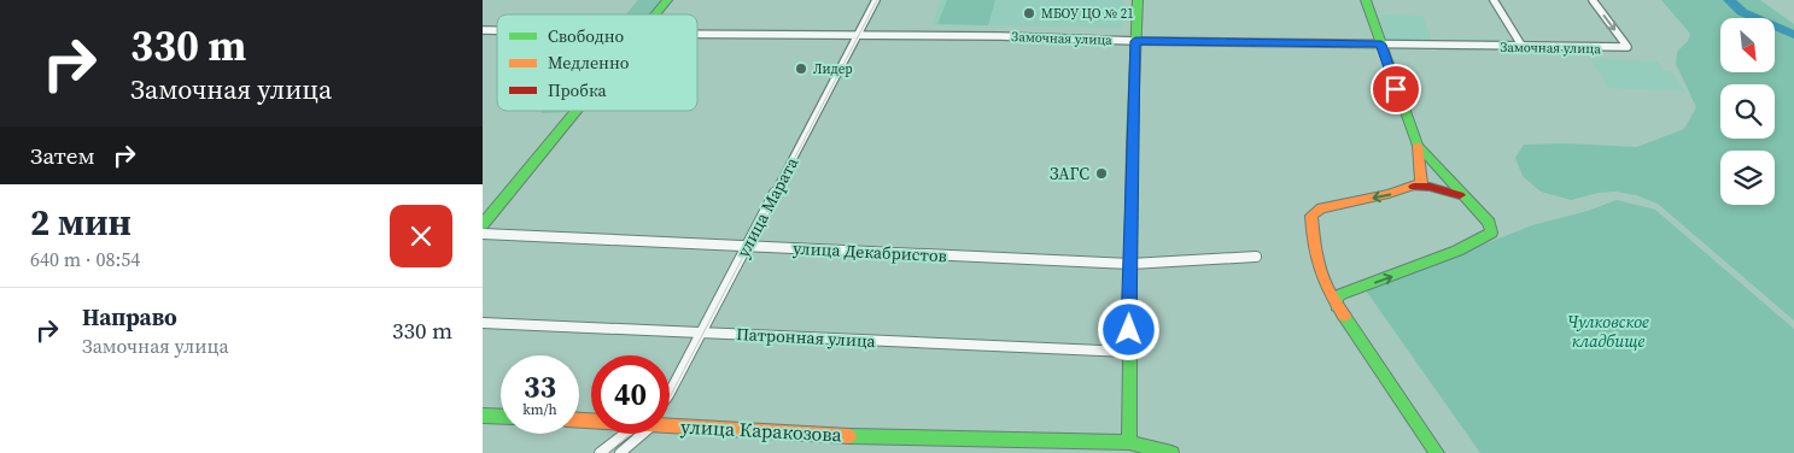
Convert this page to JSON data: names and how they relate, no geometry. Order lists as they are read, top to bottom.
{
  "streets": {
    "street": [
      "Замочная улица",
      "улица Марата",
      "улица Декабристов",
      "Патронная улица",
      "улица Каракозова"
    ]
  },
  "crossings": [
    ["Замочная улица", "улица Марата"],
    ["улица Марата", "улица Декабристов"],
    ["улица Марата", "Патронная улица"]
  ],
  "parks": ["Чулковское кладбище"],
  "places": ["МБОУ ЦО № 21", "Лидер", "ЗАГС"],
  "legend": ["Свободно", "Медленно", "Пробка"],
  "north": "bottom right",
  "page": {
    "turn": ["330 m", "Замочная улица"],
    "then": "Затем",
    "heading": ["2 мин", "640 m · 08:54"],
    "list": [
      {
        "name": "Направо",
        "note": "Замочная улица",
        "value": "330 m"
      }
    ],
    "speed": "33 km/h",
    "limit": "40"
  }
}
